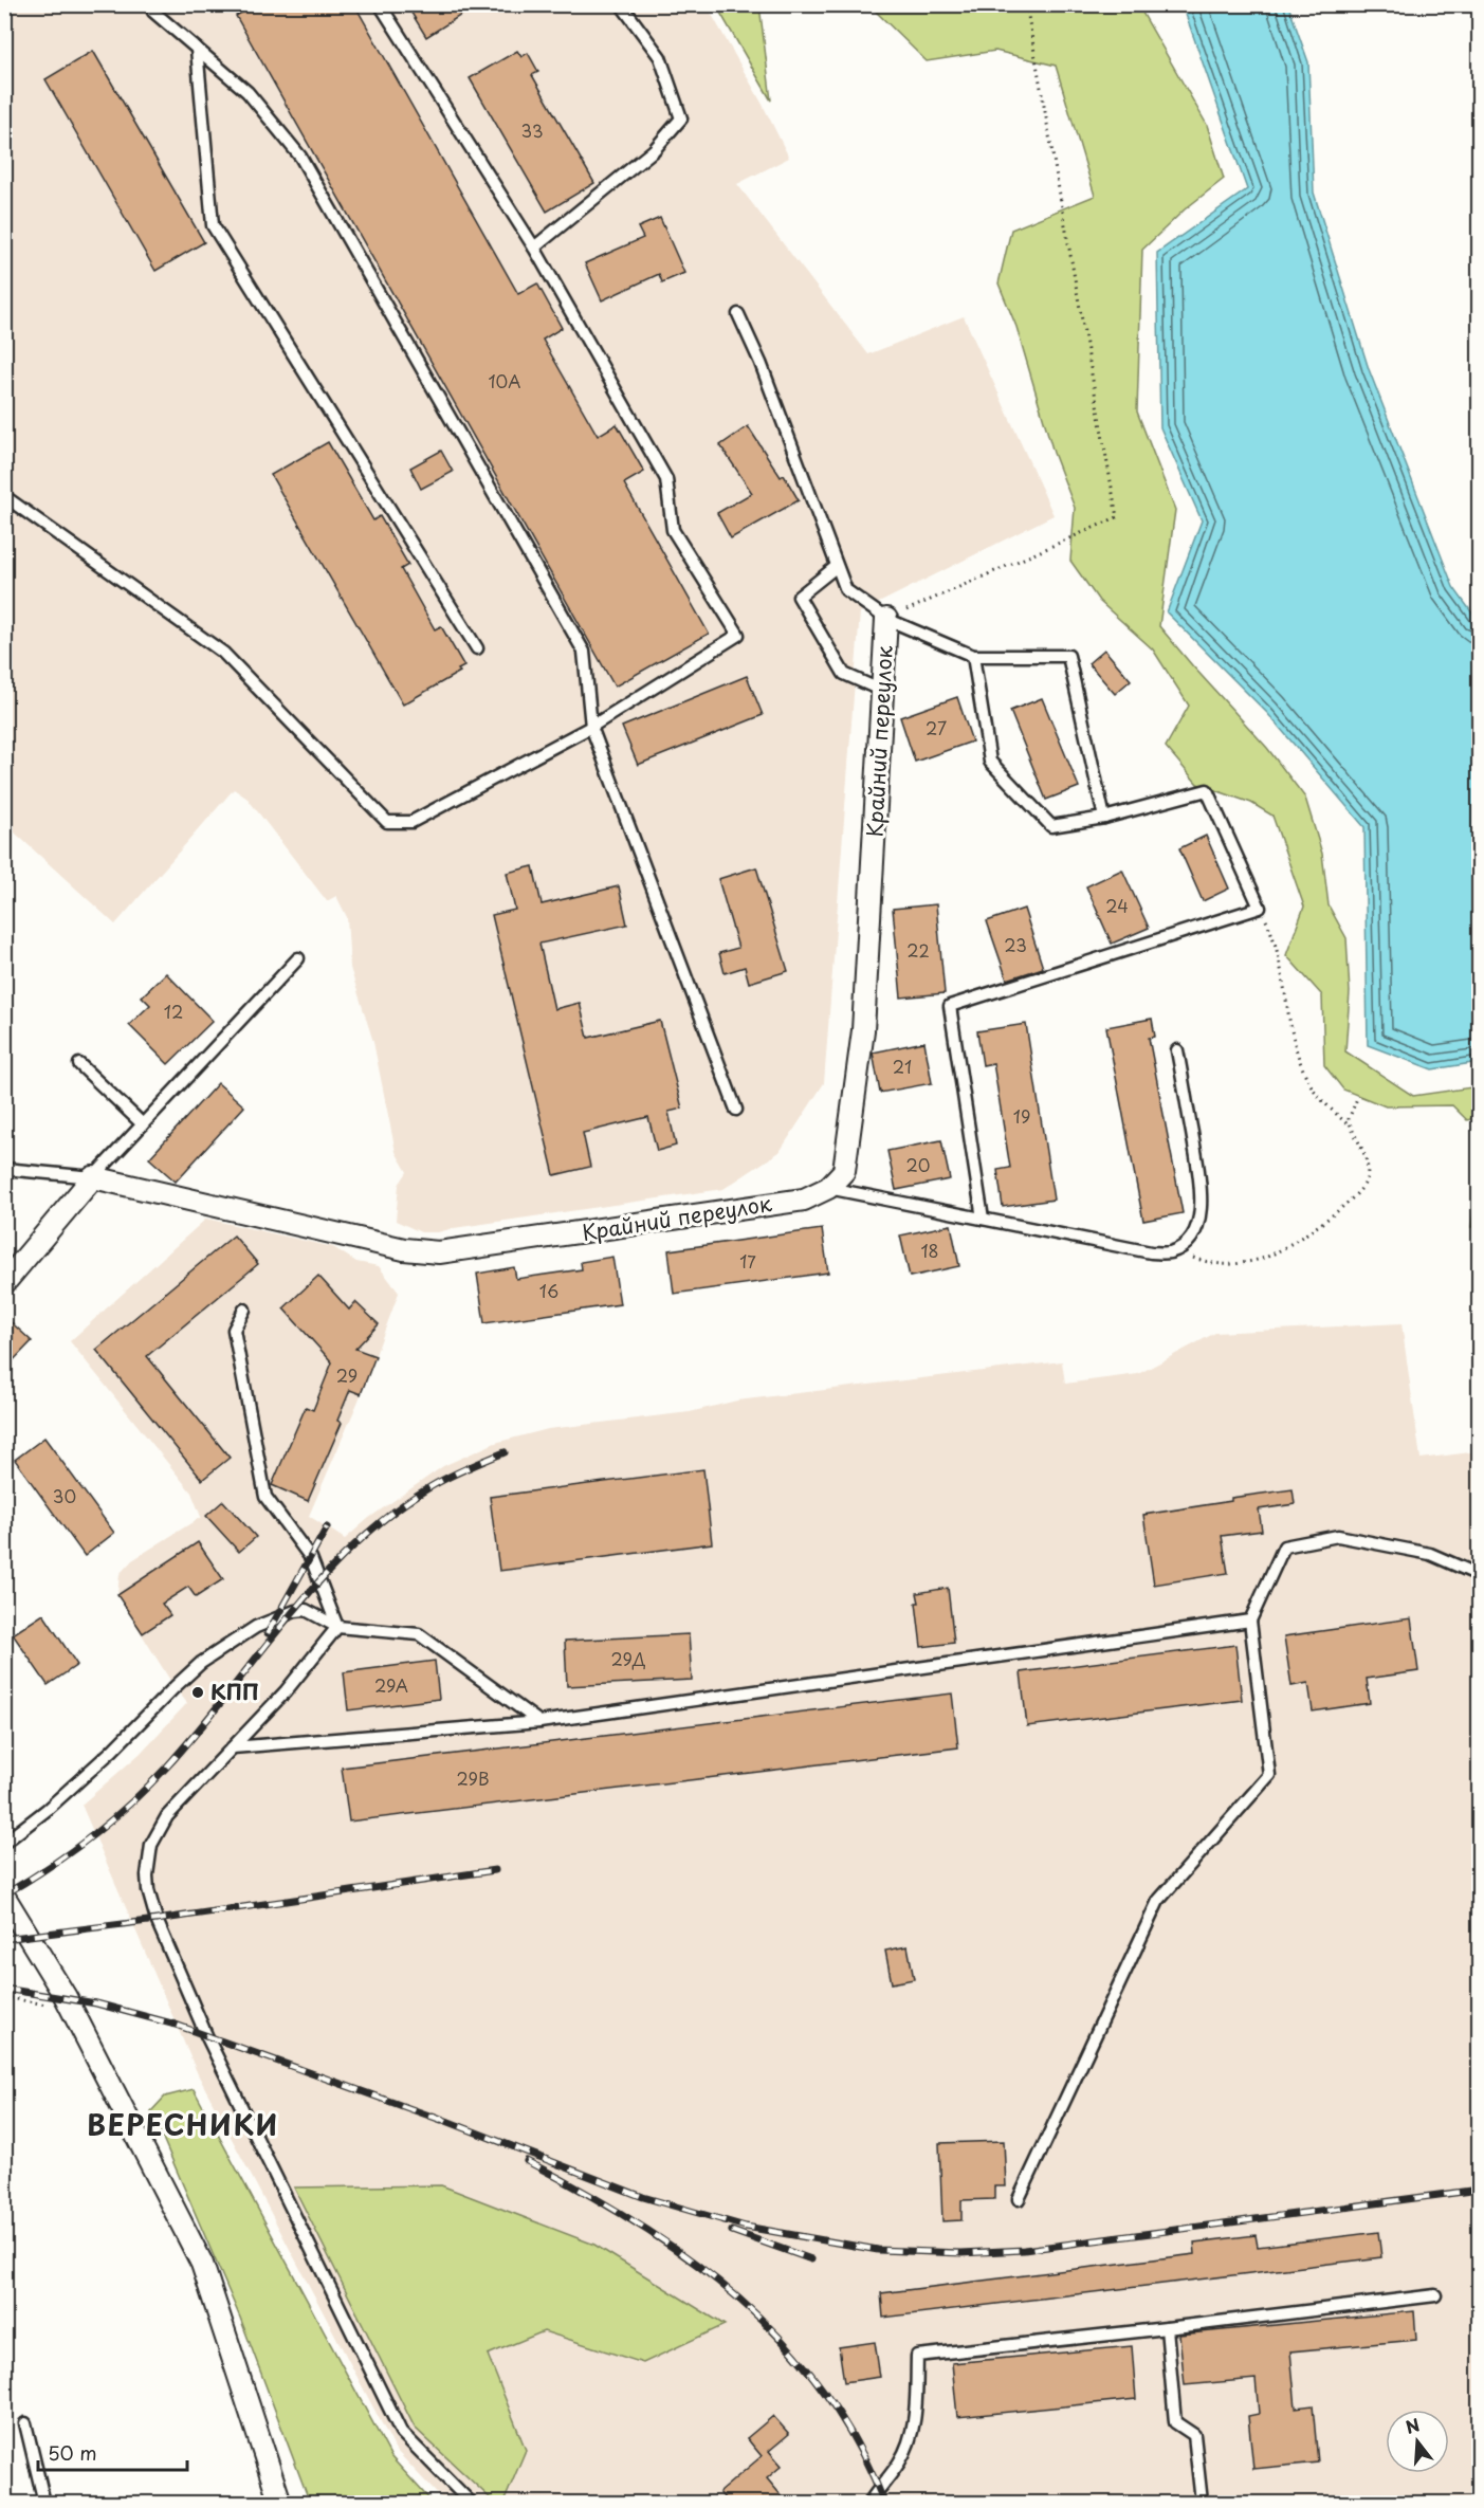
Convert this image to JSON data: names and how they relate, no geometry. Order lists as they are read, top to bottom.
{
  "streets": {
    "street": ["Крайний переулок"]
  },
  "districts": ["ВЕРЕСНИКИ"],
  "places": ["КПП"],
  "house_numbers": [
    "33",
    "10А",
    "27",
    "24",
    "23",
    "22",
    "12",
    "21",
    "19",
    "20",
    "18",
    "17",
    "16",
    "29",
    "30",
    "29Д",
    "29А",
    "29В"
  ],
  "scale_bar": "50 m",
  "north": "top"
}
